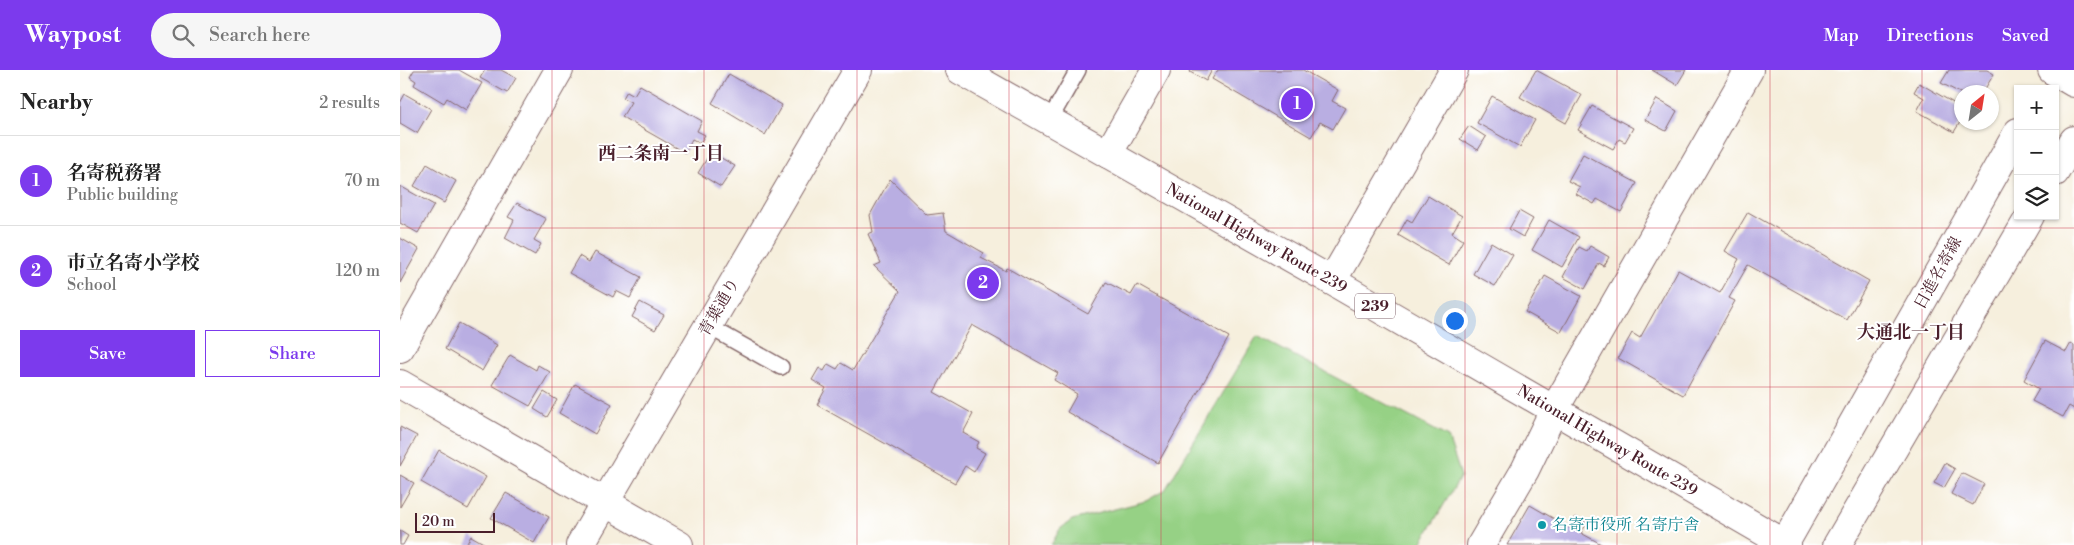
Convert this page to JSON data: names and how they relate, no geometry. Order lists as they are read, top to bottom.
{
  "streets": {
    "main road": [
      "National Highway Route 239",
      "日進名寄線",
      "239",
      "青葉通り"
    ]
  },
  "crossings": [
    ["National Highway Route 239", "日進名寄線"]
  ],
  "districts": ["西二条南一丁目", "大通北一丁目"],
  "places": ["名寄市役所 名寄庁舎"],
  "scale_bar": "20 m",
  "north": "top right",
  "page": {
    "header": "Waypost",
    "search": "Search here",
    "nav": ["Map", "Directions", "Saved"],
    "heading": ["Nearby", "2 results"],
    "map_buttons": ["+", "−"],
    "pins": ["1", "2"],
    "list": [
      {
        "mark": "1",
        "name": "名寄税務署",
        "note": "Public building",
        "value": "70 m"
      },
      {
        "mark": "2",
        "name": "市立名寄小学校",
        "note": "School",
        "value": "120 m"
      }
    ],
    "buttons": ["Save", "Share"],
    "scale": "20 m"
  }
}
